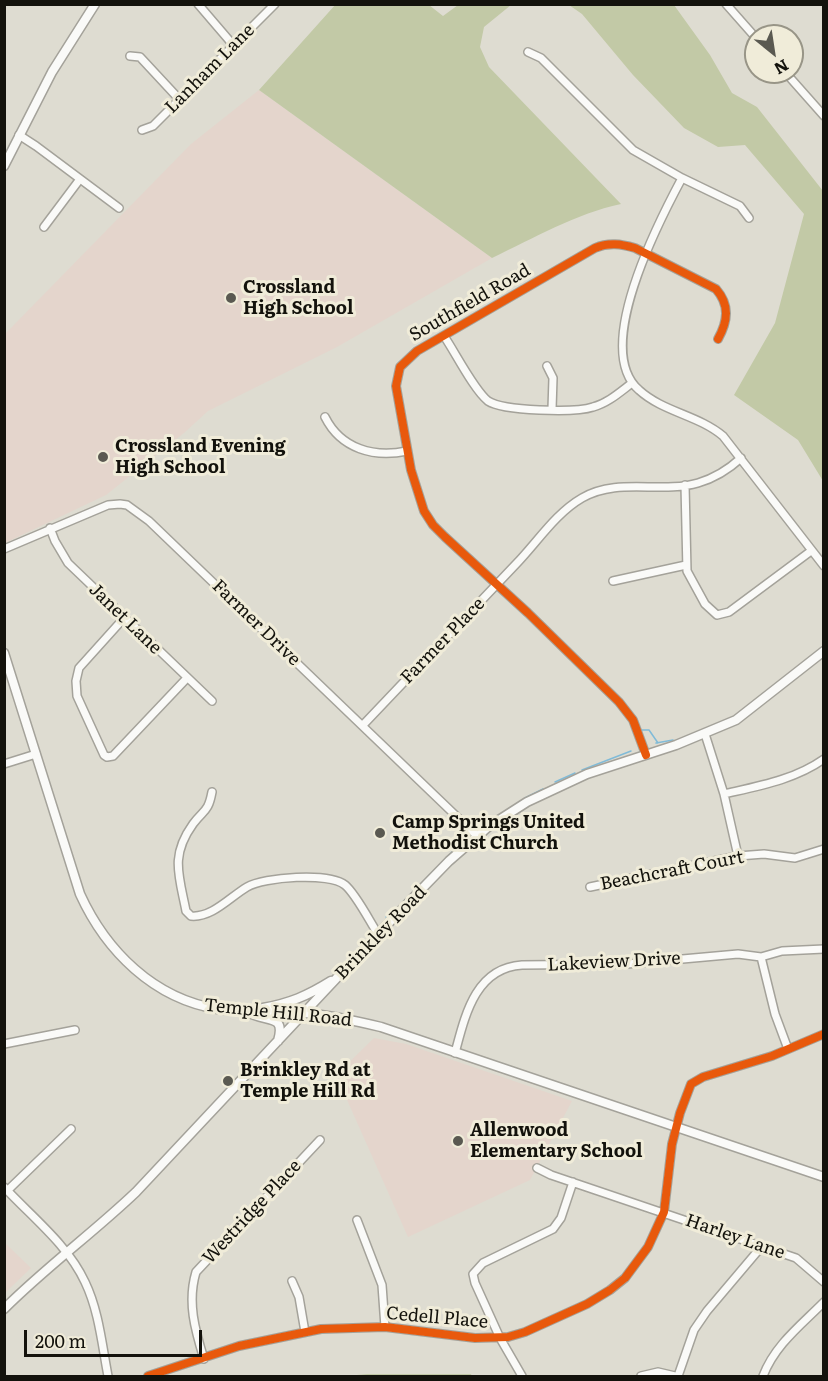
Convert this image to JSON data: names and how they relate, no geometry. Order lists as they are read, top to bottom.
{
  "streets": {
    "main road": ["Brinkley Road", "Temple Hill Road"],
    "street": [
      "Lanham Lane",
      "Southfield Road",
      "Janet Lane",
      "Farmer Drive",
      "Farmer Place",
      "Beachcraft Court",
      "Lakeview Drive",
      "Westridge Place",
      "Harley Lane",
      "Cedell Place"
    ]
  },
  "crossings": [
    ["Southfield Road", "Farmer Place"],
    ["Southfield Road", "Brinkley Road"],
    ["Janet Lane", "Farmer Drive"],
    ["Farmer Drive", "Farmer Place"],
    ["Farmer Drive", "Brinkley Road"],
    ["Brinkley Road", "Temple Hill Road"],
    ["Lakeview Drive", "Temple Hill Road"],
    ["Temple Hill Road", "Cedell Place"],
    ["Westridge Place", "Cedell Place"],
    ["Harley Lane", "Cedell Place"]
  ],
  "places": [
    "Crossland High School",
    "Crossland Evening High School",
    "Camp Springs United Methodist Church",
    "Brinkley Rd at Temple Hill Rd",
    "Allenwood Elementary School"
  ],
  "scale_bar": "200 m",
  "north": "bottom right"
}
